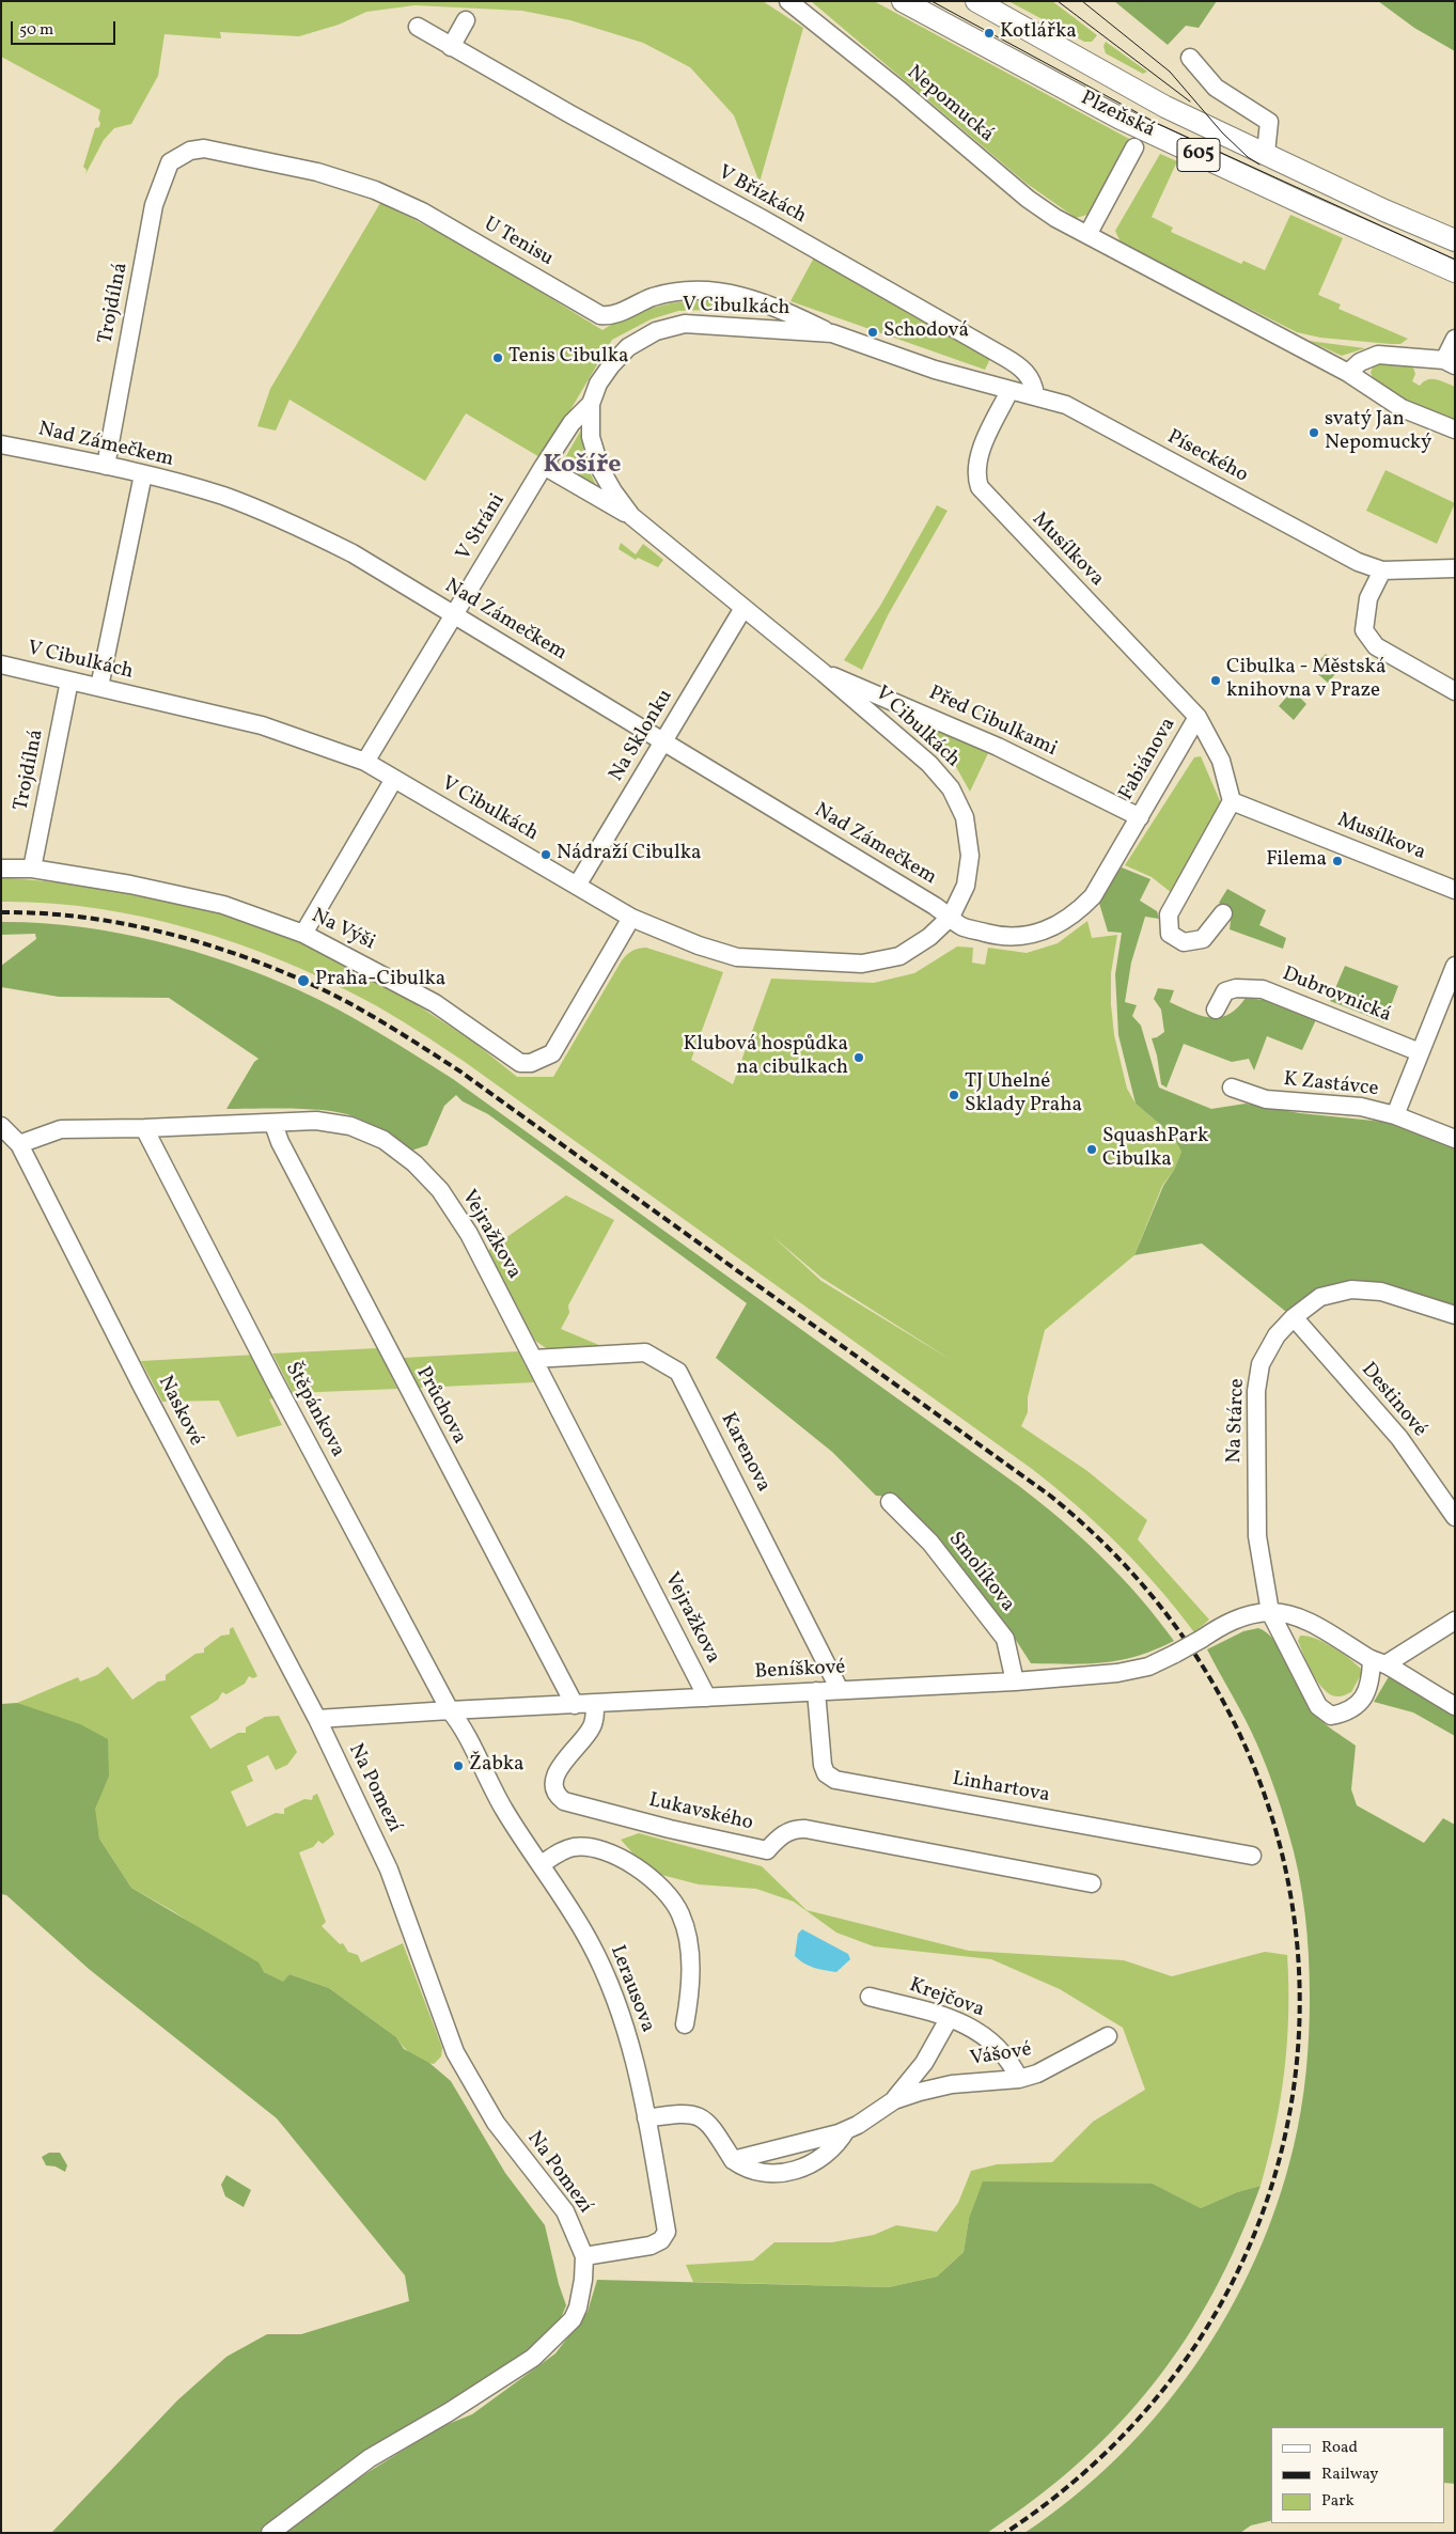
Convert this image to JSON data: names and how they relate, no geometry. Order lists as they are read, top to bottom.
{
  "streets": {
    "main road": ["Plzeňská", "605"],
    "street": [
      "Nepomucká",
      "V Břízkách",
      "U Tenisu",
      "Trojdílná",
      "V Cibulkách",
      "Nad Zámečkem",
      "Píseckého",
      "V Stráni",
      "Musílkova",
      "Před Cibulkami",
      "Na Sklonku",
      "Fabiánova",
      "Na Výši",
      "Dubrovnická",
      "K Zastávce",
      "Vejražkova",
      "Destinové",
      "Průchova",
      "Štěpánkova",
      "Naskové",
      "Na Stárce",
      "Karenova",
      "Smolíkova",
      "Beníškové",
      "Na Pomezí",
      "Linhartova",
      "Lukavského",
      "Lerausova",
      "Krejčova",
      "Vášové"
    ]
  },
  "crossings": [
    ["V Břízkách", "Píseckého"],
    ["U Tenisu", "Trojdílná"],
    ["U Tenisu", "V Cibulkách"],
    ["Trojdílná", "V Cibulkách"],
    ["Trojdílná", "Nad Zámečkem"],
    ["Trojdílná", "Na Výši"],
    ["V Cibulkách", "Nad Zámečkem"],
    ["V Cibulkách", "Píseckého"],
    ["V Cibulkách", "V Stráni"],
    ["V Cibulkách", "Musílkova"],
    ["V Cibulkách", "Před Cibulkami"],
    ["V Cibulkách", "Na Sklonku"],
    ["V Cibulkách", "Fabiánova"],
    ["V Cibulkách", "Na Výši"],
    ["Nad Zámečkem", "V Stráni"],
    ["Nad Zámečkem", "Na Sklonku"],
    ["Nad Zámečkem", "Fabiánova"],
    ["Píseckého", "Musílkova"],
    ["Musílkova", "Fabiánova"],
    ["Před Cibulkami", "Fabiánova"],
    ["Vejražkova", "Průchova"],
    ["Vejražkova", "Štěpánkova"],
    ["Vejražkova", "Naskové"],
    ["Vejražkova", "Karenova"],
    ["Vejražkova", "Beníškové"],
    ["Destinové", "Na Stárce"],
    ["Průchova", "Beníškové"],
    ["Štěpánkova", "Beníškové"],
    ["Štěpánkova", "Lerausova"],
    ["Naskové", "Beníškové"],
    ["Naskové", "Na Pomezí"],
    ["Na Stárce", "Beníškové"],
    ["Karenova", "Beníškové"],
    ["Smolíkova", "Beníškové"],
    ["Beníškové", "Na Pomezí"],
    ["Beníškové", "Linhartova"],
    ["Beníškové", "Lukavského"],
    ["Beníškové", "Lerausova"],
    ["Na Pomezí", "Lerausova"],
    ["Lerausova", "Vášové"],
    ["Krejčova", "Vášové"]
  ],
  "districts": ["Košíře"],
  "places": [
    "Kotlářka",
    "Schodová",
    "Tenis Cibulka",
    "svatý Jan Nepomucký",
    "Cibulka - Městská knihovna v Praze",
    "Nádraží Cibulka",
    "Filema",
    "Praha-Cibulka",
    "Klubová hospůdka na cibulkach",
    "TJ Uhelné Sklady Praha",
    "SquashPark Cibulka",
    "Žabka"
  ],
  "legend": ["Road", "Railway", "Park"],
  "scale_bar": "50 m"
}
